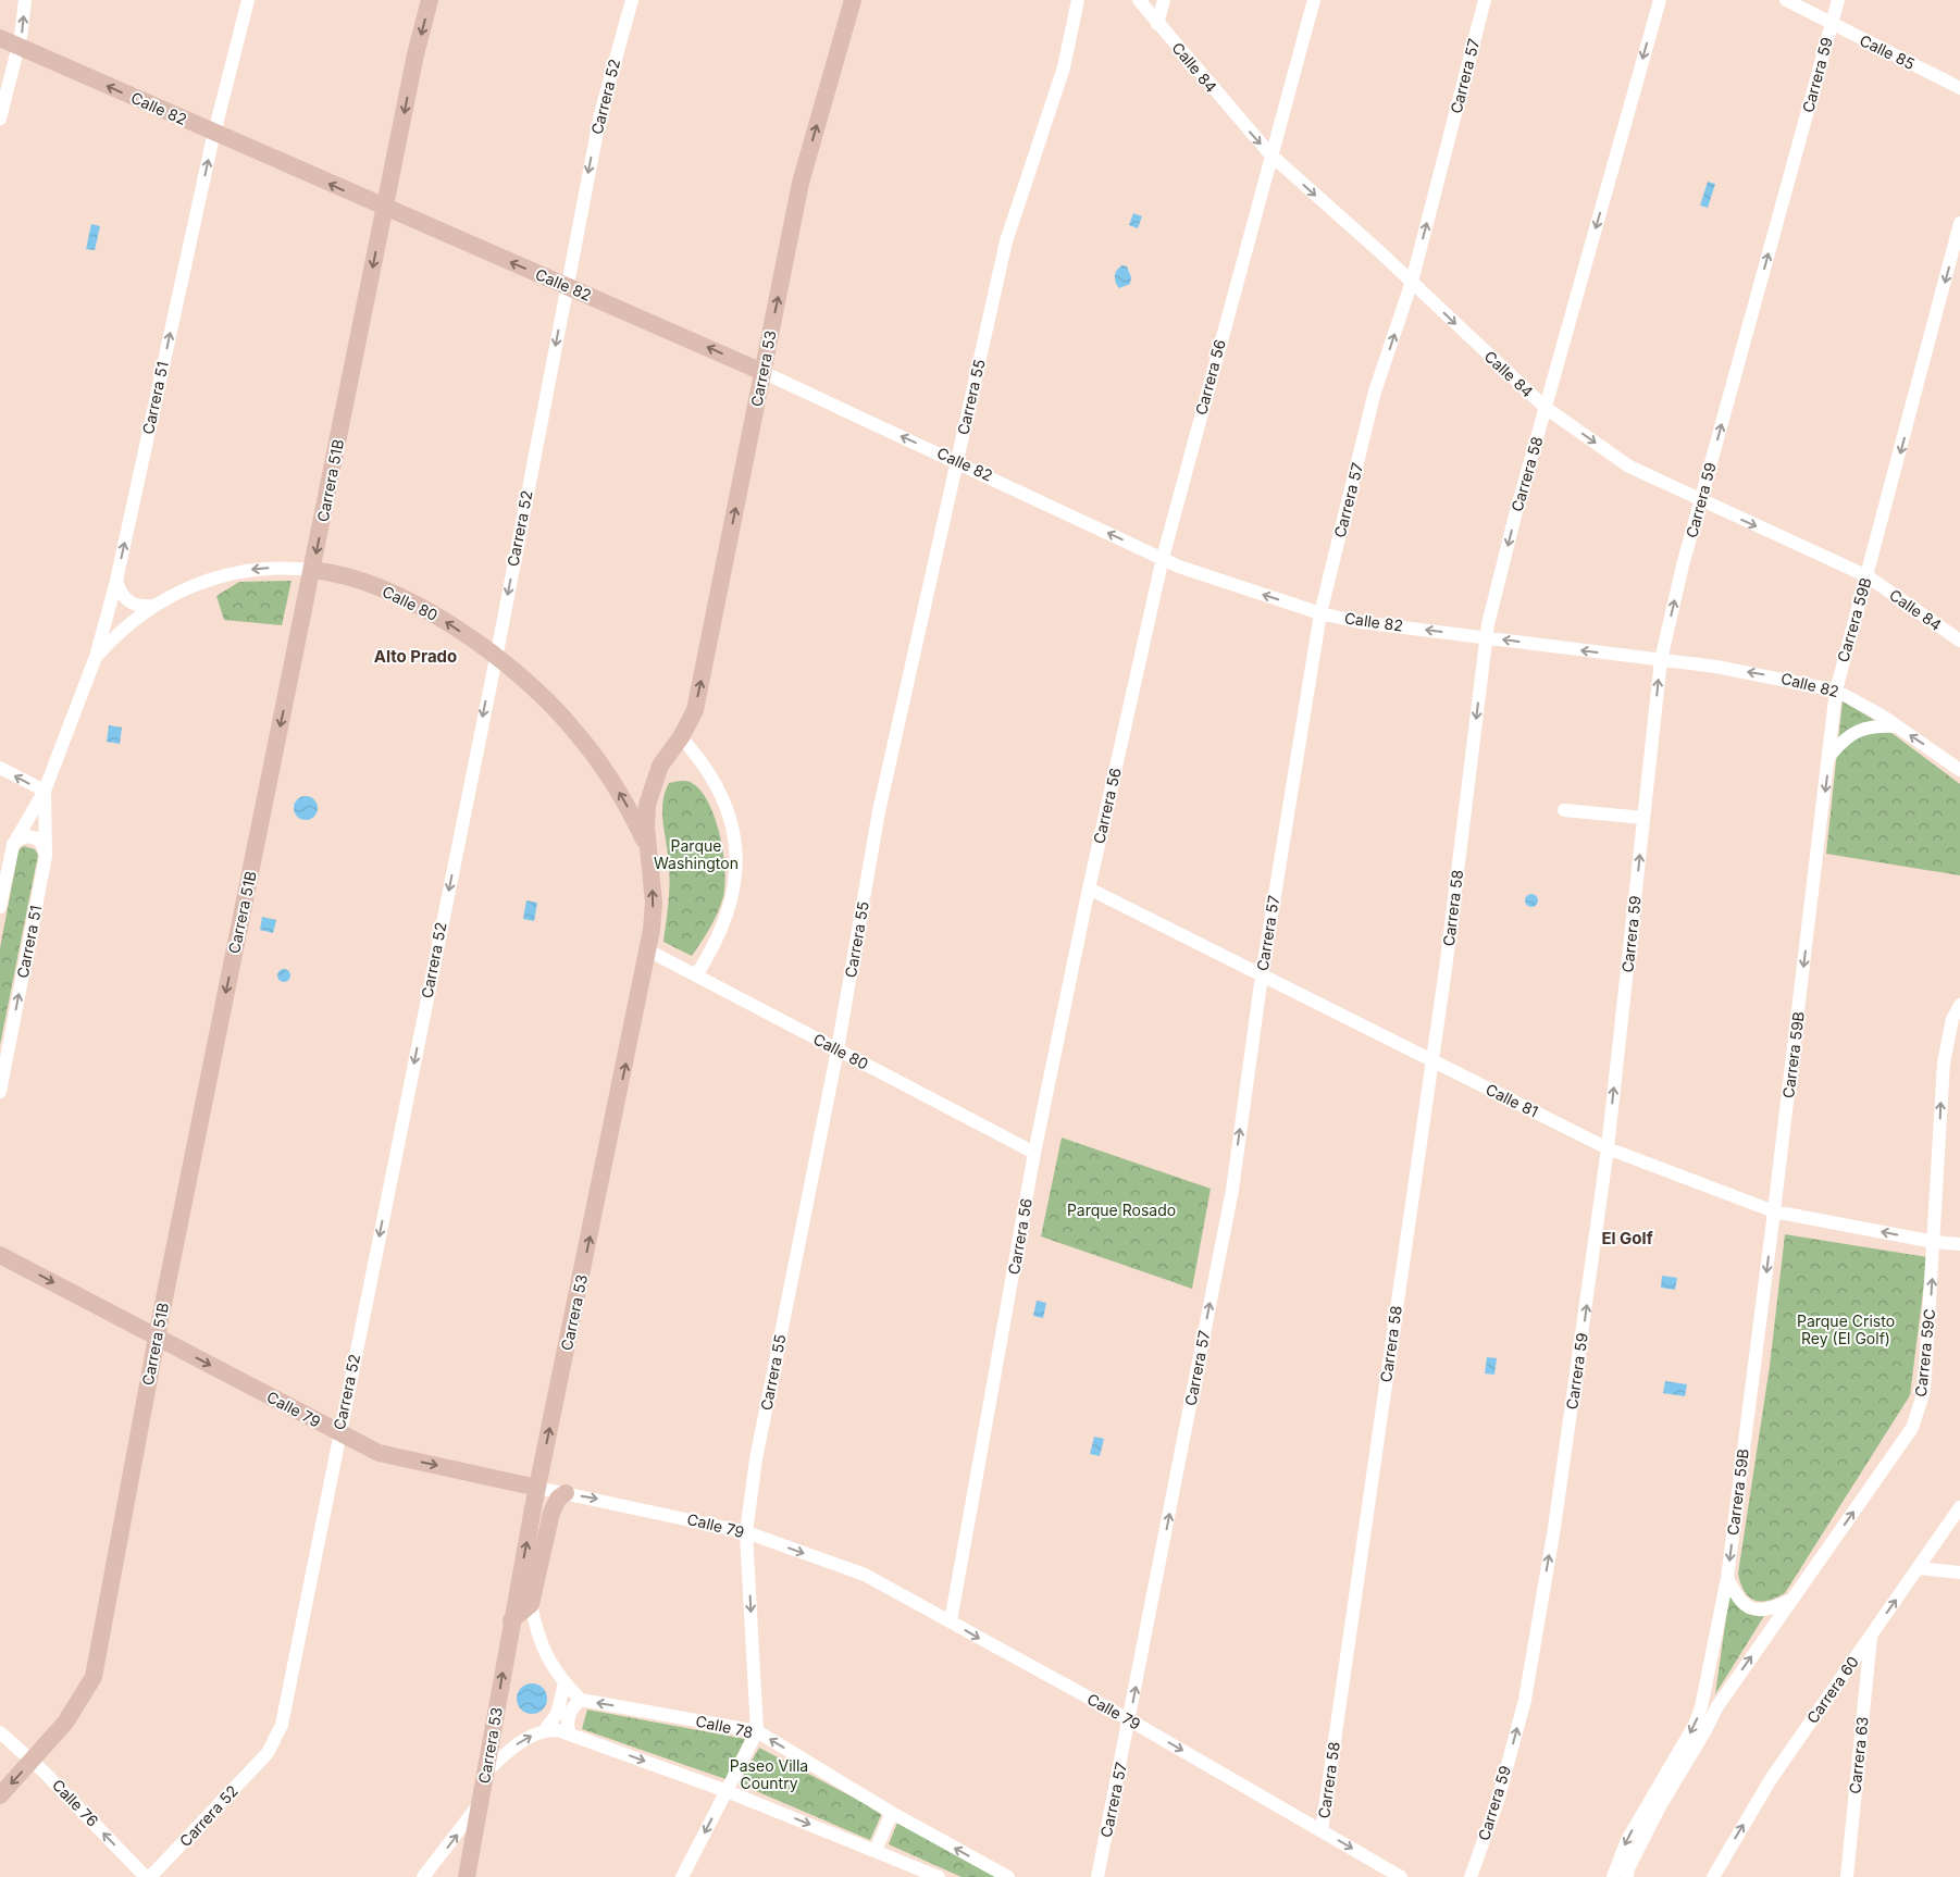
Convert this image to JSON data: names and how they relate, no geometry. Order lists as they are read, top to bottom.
{
  "streets": {
    "main road": [
      "Calle 82",
      "Carrera 53",
      "Carrera 51B",
      "Calle 80",
      "Calle 79"
    ],
    "street": [
      "Calle 85",
      "Calle 84",
      "Carrera 59",
      "Carrera 57",
      "Carrera 52",
      "Carrera 56",
      "Carrera 55",
      "Carrera 51",
      "Carrera 58",
      "Carrera 59B",
      "Calle 81",
      "Carrera 59C",
      "Carrera 60",
      "Calle 78",
      "Carrera 63",
      "Calle 76"
    ]
  },
  "crossings": [
    ["Calle 85", "Carrera 59"],
    ["Calle 84", "Carrera 59"],
    ["Calle 84", "Carrera 57"],
    ["Calle 84", "Carrera 56"],
    ["Calle 84", "Carrera 58"],
    ["Calle 84", "Carrera 59B"],
    ["Carrera 59", "Calle 82"],
    ["Carrera 59", "Calle 81"],
    ["Carrera 57", "Calle 82"],
    ["Carrera 57", "Calle 81"],
    ["Carrera 57", "Calle 79"],
    ["Carrera 52", "Calle 82"],
    ["Carrera 52", "Calle 80"],
    ["Carrera 52", "Calle 79"],
    ["Calle 82", "Carrera 53"],
    ["Calle 82", "Carrera 56"],
    ["Calle 82", "Carrera 55"],
    ["Calle 82", "Carrera 51"],
    ["Calle 82", "Carrera 58"],
    ["Calle 82", "Carrera 51B"],
    ["Calle 82", "Carrera 59B"],
    ["Carrera 53", "Calle 80"],
    ["Carrera 53", "Calle 79"],
    ["Carrera 56", "Calle 80"],
    ["Carrera 56", "Calle 81"],
    ["Carrera 56", "Calle 79"],
    ["Carrera 55", "Calle 80"],
    ["Carrera 55", "Calle 79"],
    ["Carrera 55", "Calle 78"],
    ["Carrera 51", "Calle 80"],
    ["Carrera 58", "Calle 81"],
    ["Carrera 58", "Calle 79"],
    ["Carrera 51B", "Calle 80"],
    ["Carrera 51B", "Calle 79"],
    ["Carrera 51B", "Calle 76"],
    ["Carrera 59B", "Calle 81"],
    ["Carrera 59B", "Carrera 59C"],
    ["Calle 81", "Carrera 59C"],
    ["Carrera 60", "Carrera 63"]
  ],
  "one_way": [
    "Calle 84",
    "Carrera 59",
    "Carrera 57",
    "Carrera 52",
    "Calle 82",
    "Carrera 53",
    "Carrera 51",
    "Carrera 58",
    "Carrera 51B",
    "Calle 80",
    "Carrera 59B",
    "Carrera 59C",
    "Calle 79",
    "Carrera 60",
    "Calle 76"
  ],
  "districts": ["Alto Prado", "El Golf"],
  "parks": [
    "Parque Washington",
    "Parque Rosado",
    "Parque Cristo Rey (El Golf)",
    "Paseo Villa Country"
  ]
}
